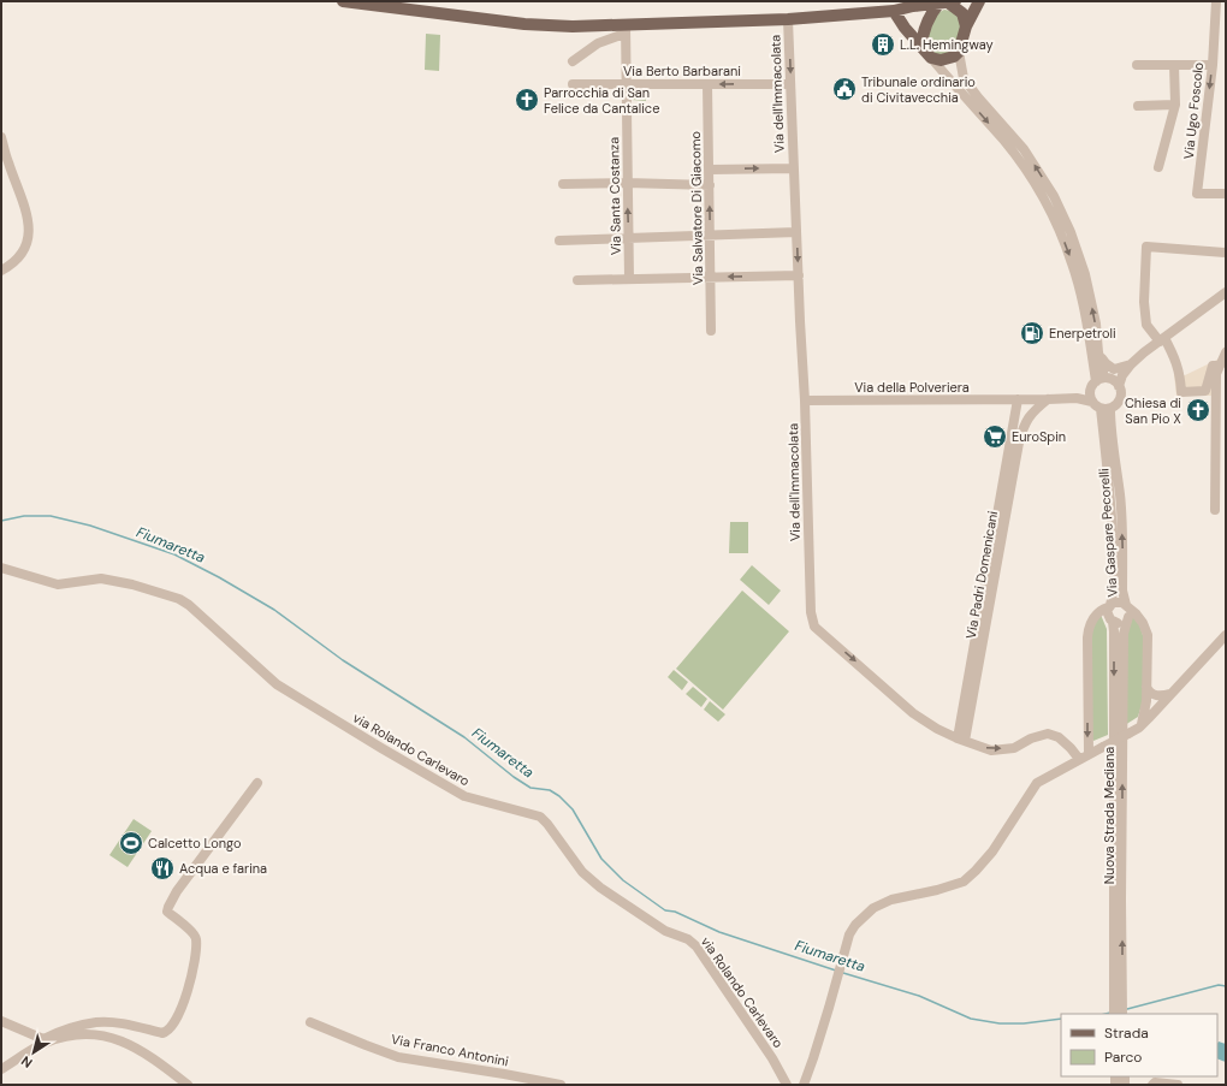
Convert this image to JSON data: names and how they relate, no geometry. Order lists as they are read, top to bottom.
{
  "streets": {
    "street": [
      "Via Berto Barbarani",
      "Via dell'Immacolata",
      "Via Ugo Foscolo",
      "Via Santa Costanza",
      "Via Salvatore Di Giacomo",
      "Via della Polveriera",
      "Via Gaspare Pecorelli",
      "Via Padri Domenicani",
      "via Rolando Carlevaro",
      "Nuova Strada Mediana",
      "Via Franco Antonini"
    ]
  },
  "crossings": [
    ["Via Berto Barbarani", "Via dell'Immacolata"],
    ["Via Berto Barbarani", "Via Santa Costanza"],
    ["Via Berto Barbarani", "Via Salvatore Di Giacomo"],
    ["Via dell'Immacolata", "Via della Polveriera"],
    ["Via dell'Immacolata", "Via Padri Domenicani"],
    ["Via della Polveriera", "Via Gaspare Pecorelli"],
    ["Via della Polveriera", "Via Padri Domenicani"],
    ["Via Gaspare Pecorelli", "Nuova Strada Mediana"]
  ],
  "one_way": ["Via dell'Immacolata"],
  "water": ["Fiumaretta"],
  "places": {
    "building": ["L.L. Hemingway"],
    "public building": ["Tribunale ordinario di Civitavecchia"],
    "church": ["Parrocchia di San Felice da Cantalice", "Chiesa di San Pio X"],
    "fuel station": ["Enerpetroli"],
    "supermarket": ["EuroSpin"],
    "sports": ["Calcetto Longo"],
    "restaurant": ["Acqua e farina"]
  },
  "legend": ["Strada", "Parco"],
  "north": "bottom left"
}
